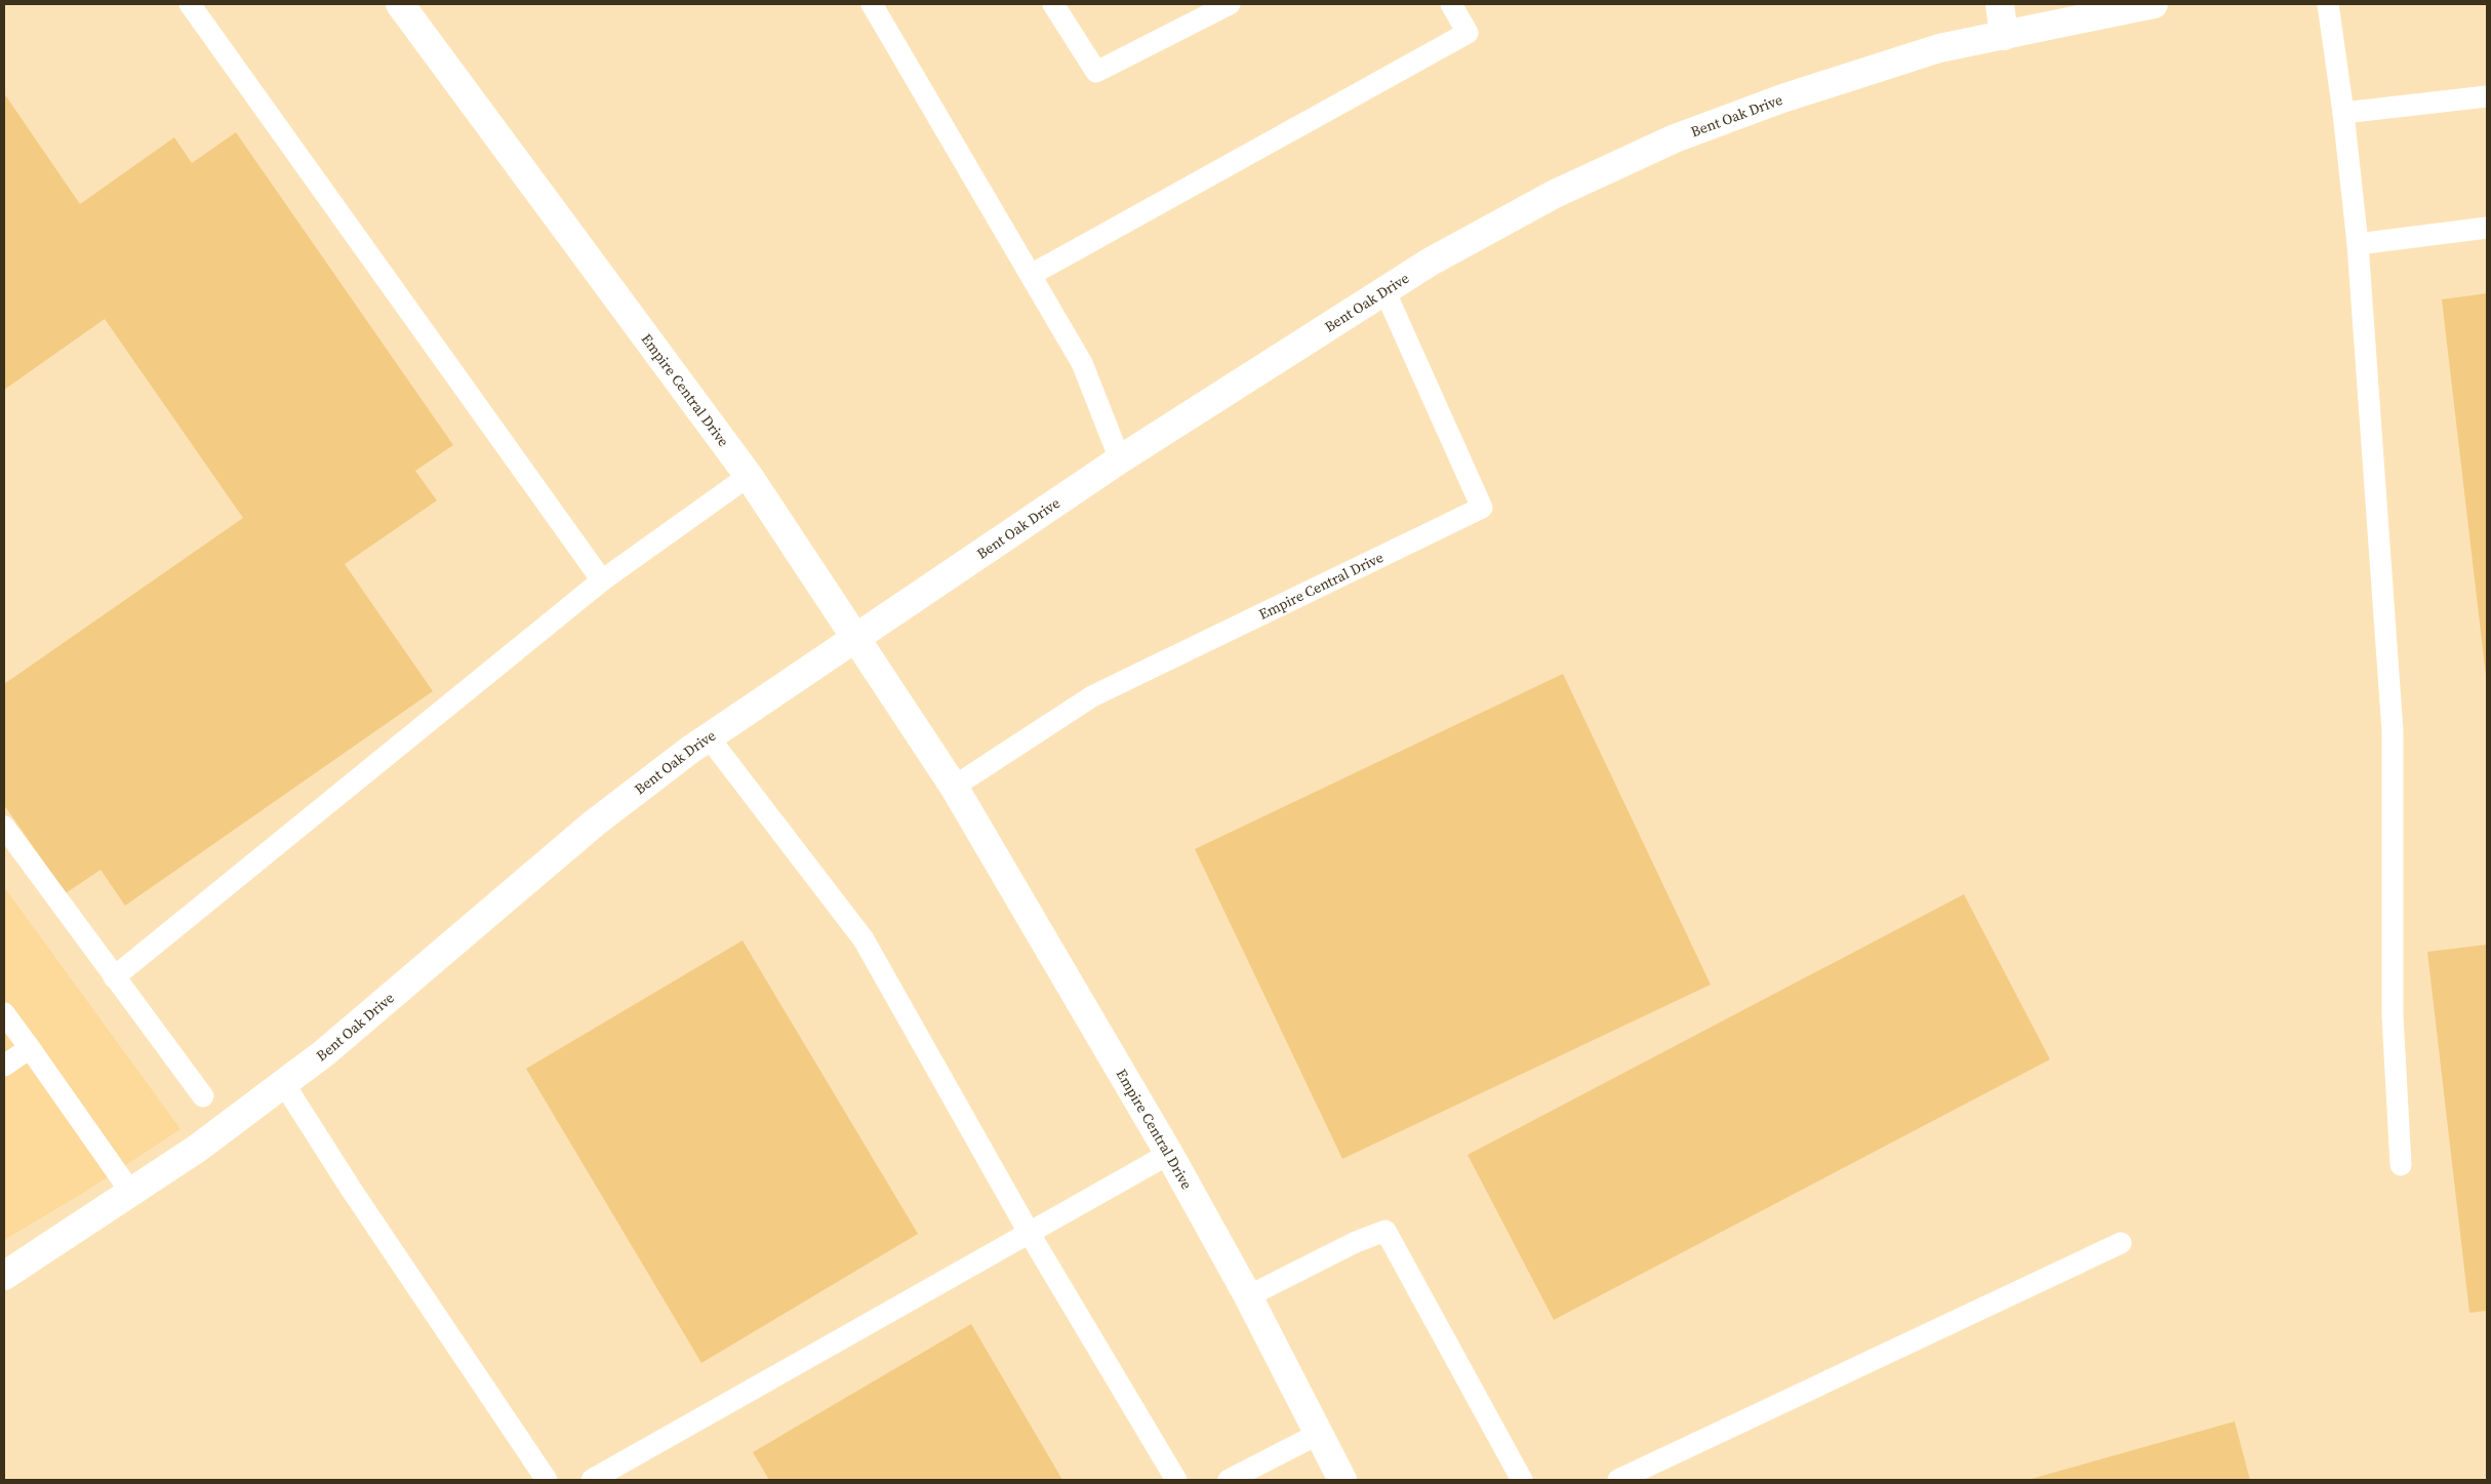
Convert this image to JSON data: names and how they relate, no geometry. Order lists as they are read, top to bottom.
{
  "streets": {
    "street": ["Bent Oak Drive", "Empire Central Drive"]
  },
  "crossings": [
    ["Bent Oak Drive", "Empire Central Drive"]
  ]
}
